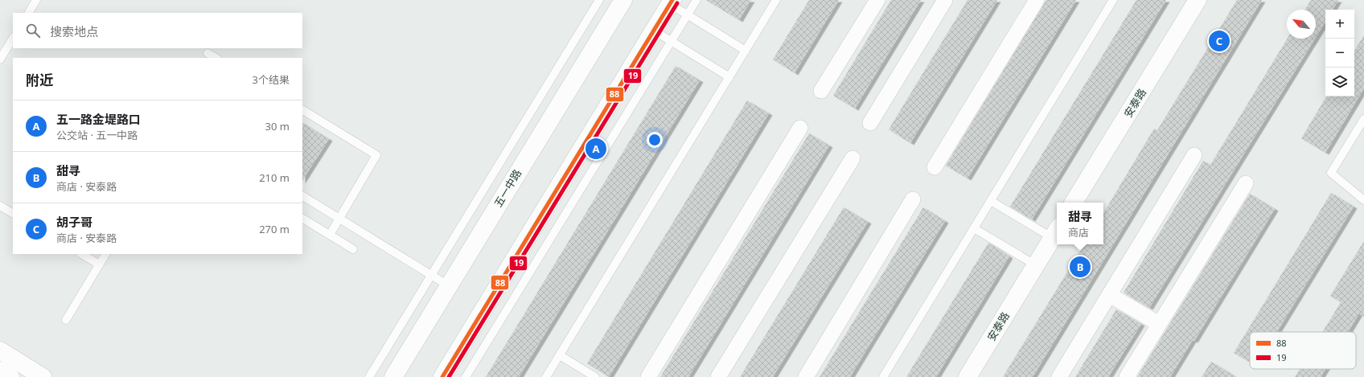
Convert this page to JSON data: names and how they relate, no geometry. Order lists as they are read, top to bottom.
{
  "streets": {
    "street": ["安泰路", "五一中路"]
  },
  "lines": ["transit line 88", "transit line 19"],
  "legend": ["88", "19"],
  "north": "top left",
  "page": {
    "map_buttons": ["+", "−"],
    "search": "搜索地点",
    "pins": ["C", "A", "B"],
    "heading": ["附近", "3个结果"],
    "list": [
      {
        "mark": "A",
        "name": "五一路金堤路口",
        "note": "公交站 · 五一中路",
        "value": "30 m"
      },
      {
        "mark": "B",
        "name": "甜寻",
        "note": "商店 · 安泰路",
        "value": "210 m"
      },
      {
        "mark": "C",
        "name": "胡子哥",
        "note": "商店 · 安泰路",
        "value": "270 m"
      }
    ],
    "popup": ["甜寻", "商店"]
  }
}
